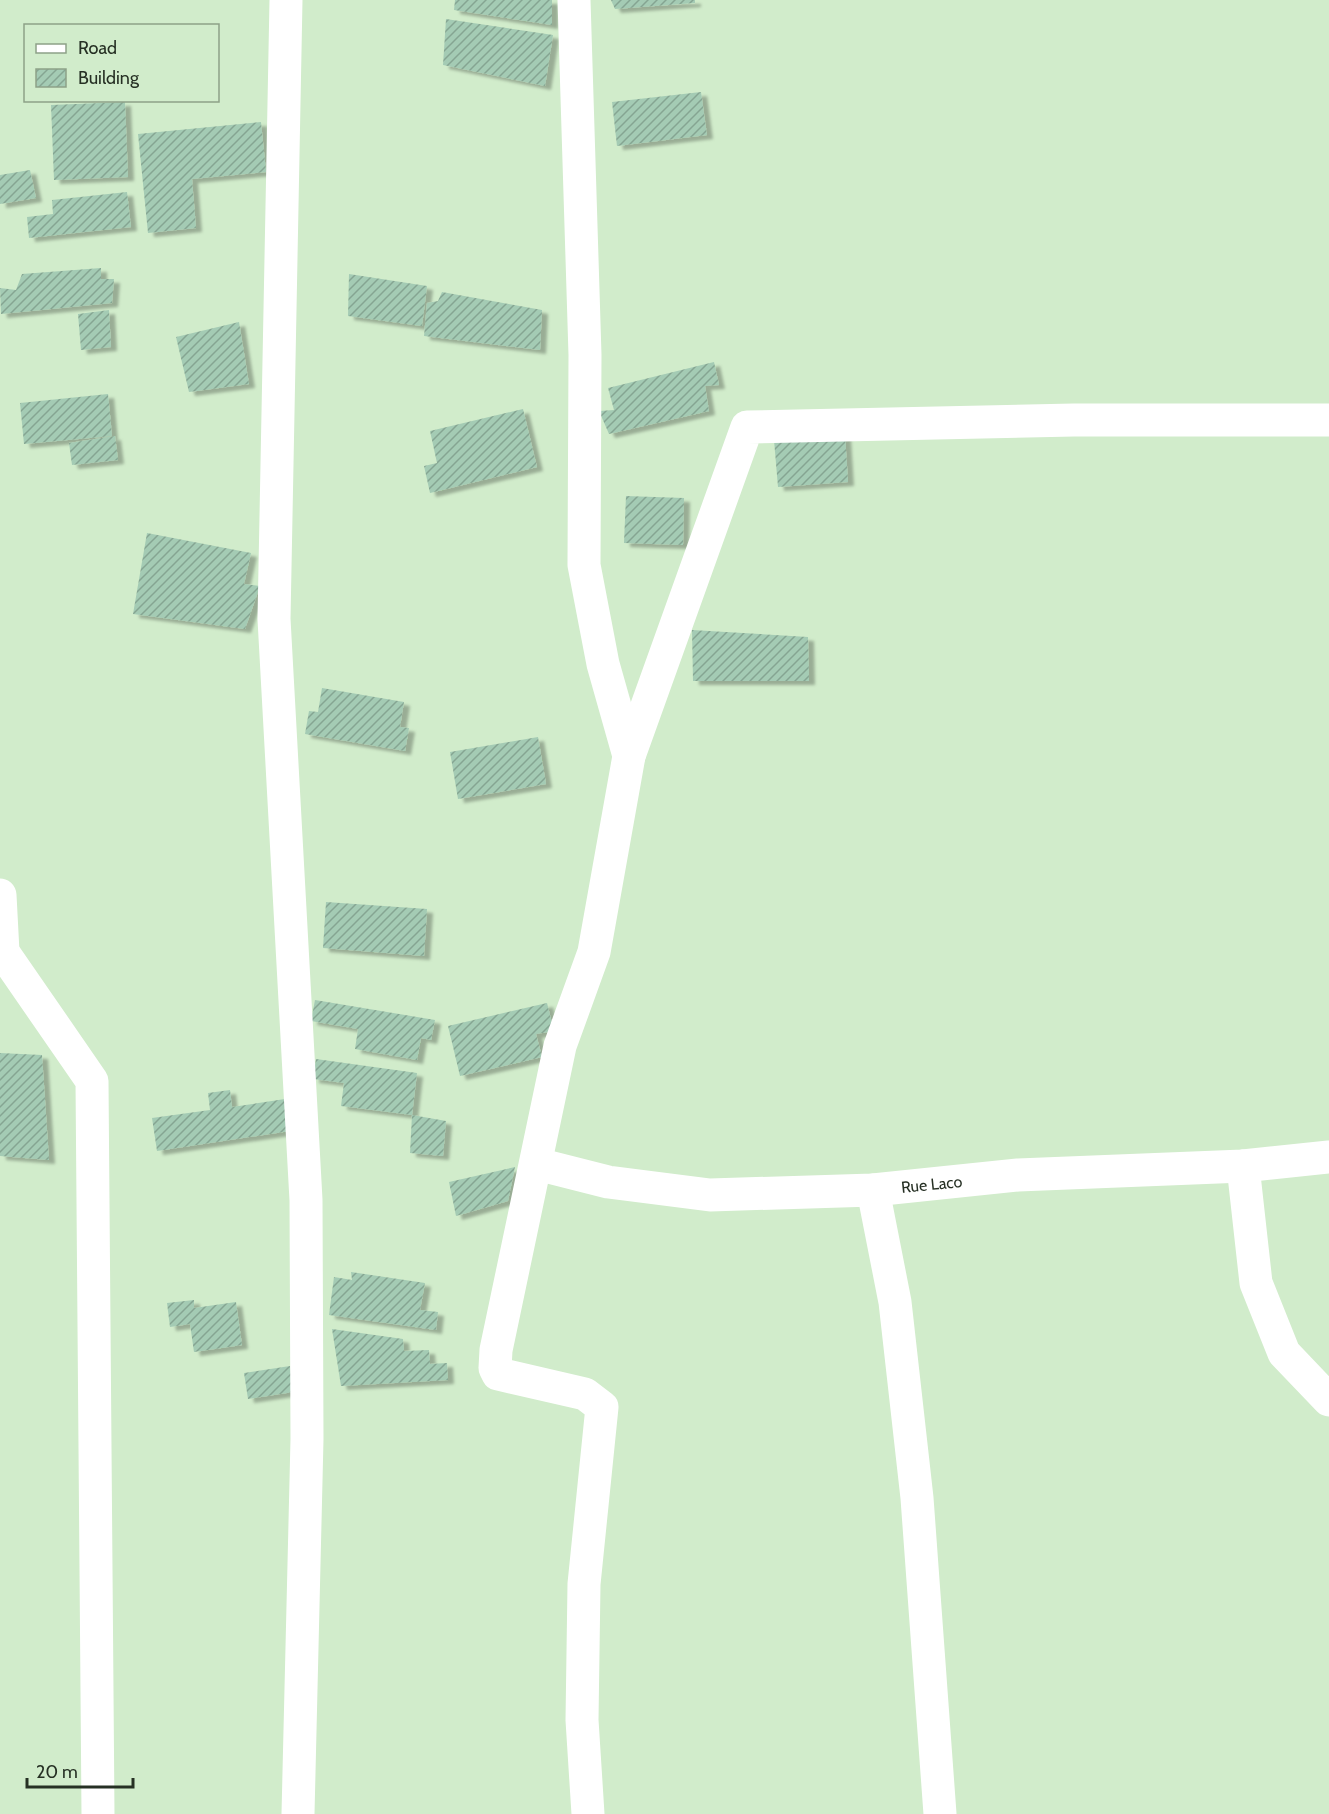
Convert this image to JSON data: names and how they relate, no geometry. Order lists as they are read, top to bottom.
{
  "streets": {
    "street": ["Rue Laco"]
  },
  "legend": ["Road", "Building"],
  "scale_bar": "20 m"
}
